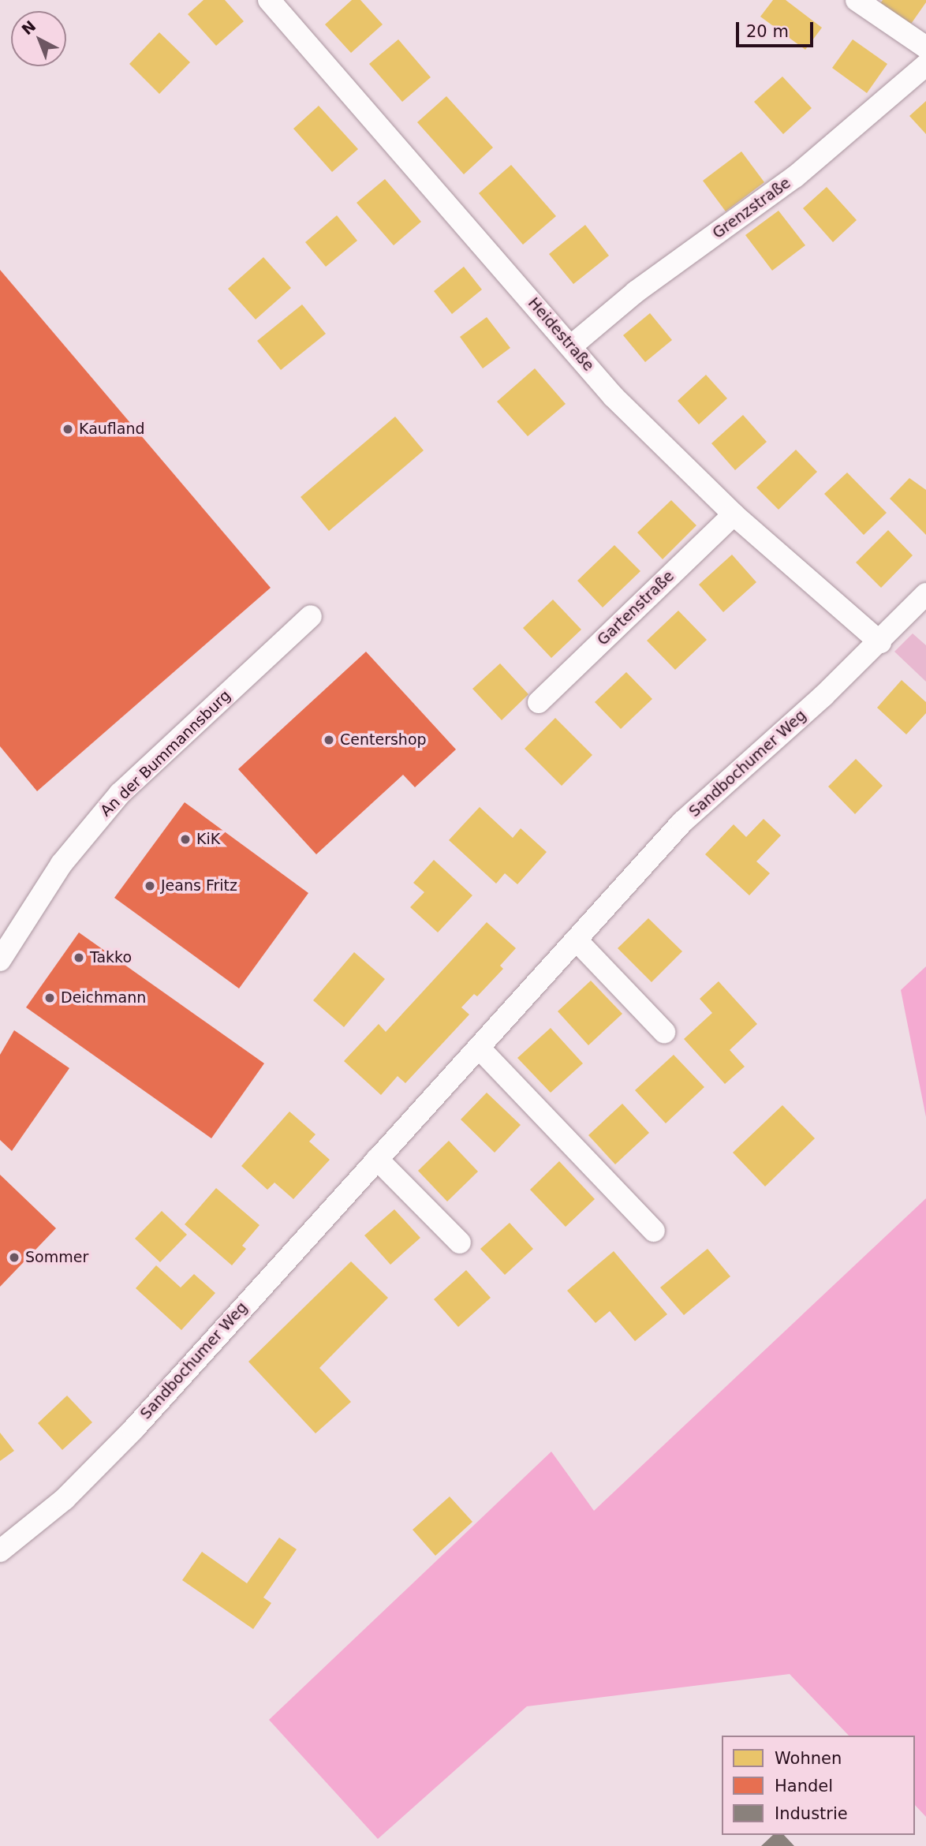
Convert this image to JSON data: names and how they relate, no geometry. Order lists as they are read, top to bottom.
{
  "streets": {
    "street": [
      "Grenzstraße",
      "Heidestraße",
      "Gartenstraße",
      "An der Bummannsburg",
      "Sandbochumer Weg"
    ]
  },
  "crossings": [
    ["Grenzstraße", "Heidestraße"],
    ["Heidestraße", "Gartenstraße"],
    ["Heidestraße", "Sandbochumer Weg"]
  ],
  "places": [
    "Kaufland",
    "Centershop",
    "KiK",
    "Jeans Fritz",
    "Takko",
    "Deichmann",
    "Sommer"
  ],
  "legend": ["Wohnen", "Handel", "Industrie"],
  "scale_bar": "20 m",
  "north": "top left"
}
